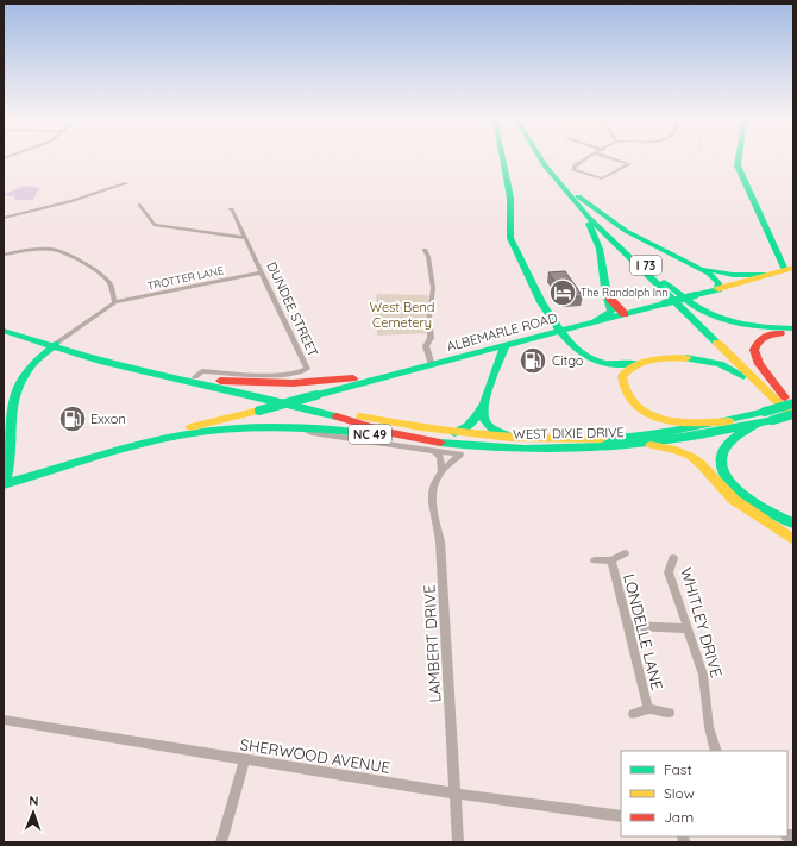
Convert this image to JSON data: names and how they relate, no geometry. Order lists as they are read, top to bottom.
{
  "streets": {
    "main road": [
      "I 73",
      "ALBEMARLE ROAD",
      "WEST DIXIE DRIVE",
      "NC 49"
    ],
    "street": [
      "TROTTER LANE",
      "DUNDEE STREET",
      "WHITLEY DRIVE",
      "LONDELLE LANE",
      "LAMBERT DRIVE",
      "SHERWOOD AVENUE"
    ]
  },
  "crossings": [
    ["I 73", "WEST DIXIE DRIVE"],
    ["TROTTER LANE", "DUNDEE STREET"],
    ["ALBEMARLE ROAD", "NC 49"],
    ["WEST DIXIE DRIVE", "NC 49"],
    ["LAMBERT DRIVE", "SHERWOOD AVENUE"]
  ],
  "parks": ["West Bend Cemetery"],
  "places": {
    "hotel": ["The Randolph Inn"],
    "fuel station": ["Citgo", "Exxon"]
  },
  "legend": ["Fast", "Slow", "Jam"],
  "north": "top"
}
